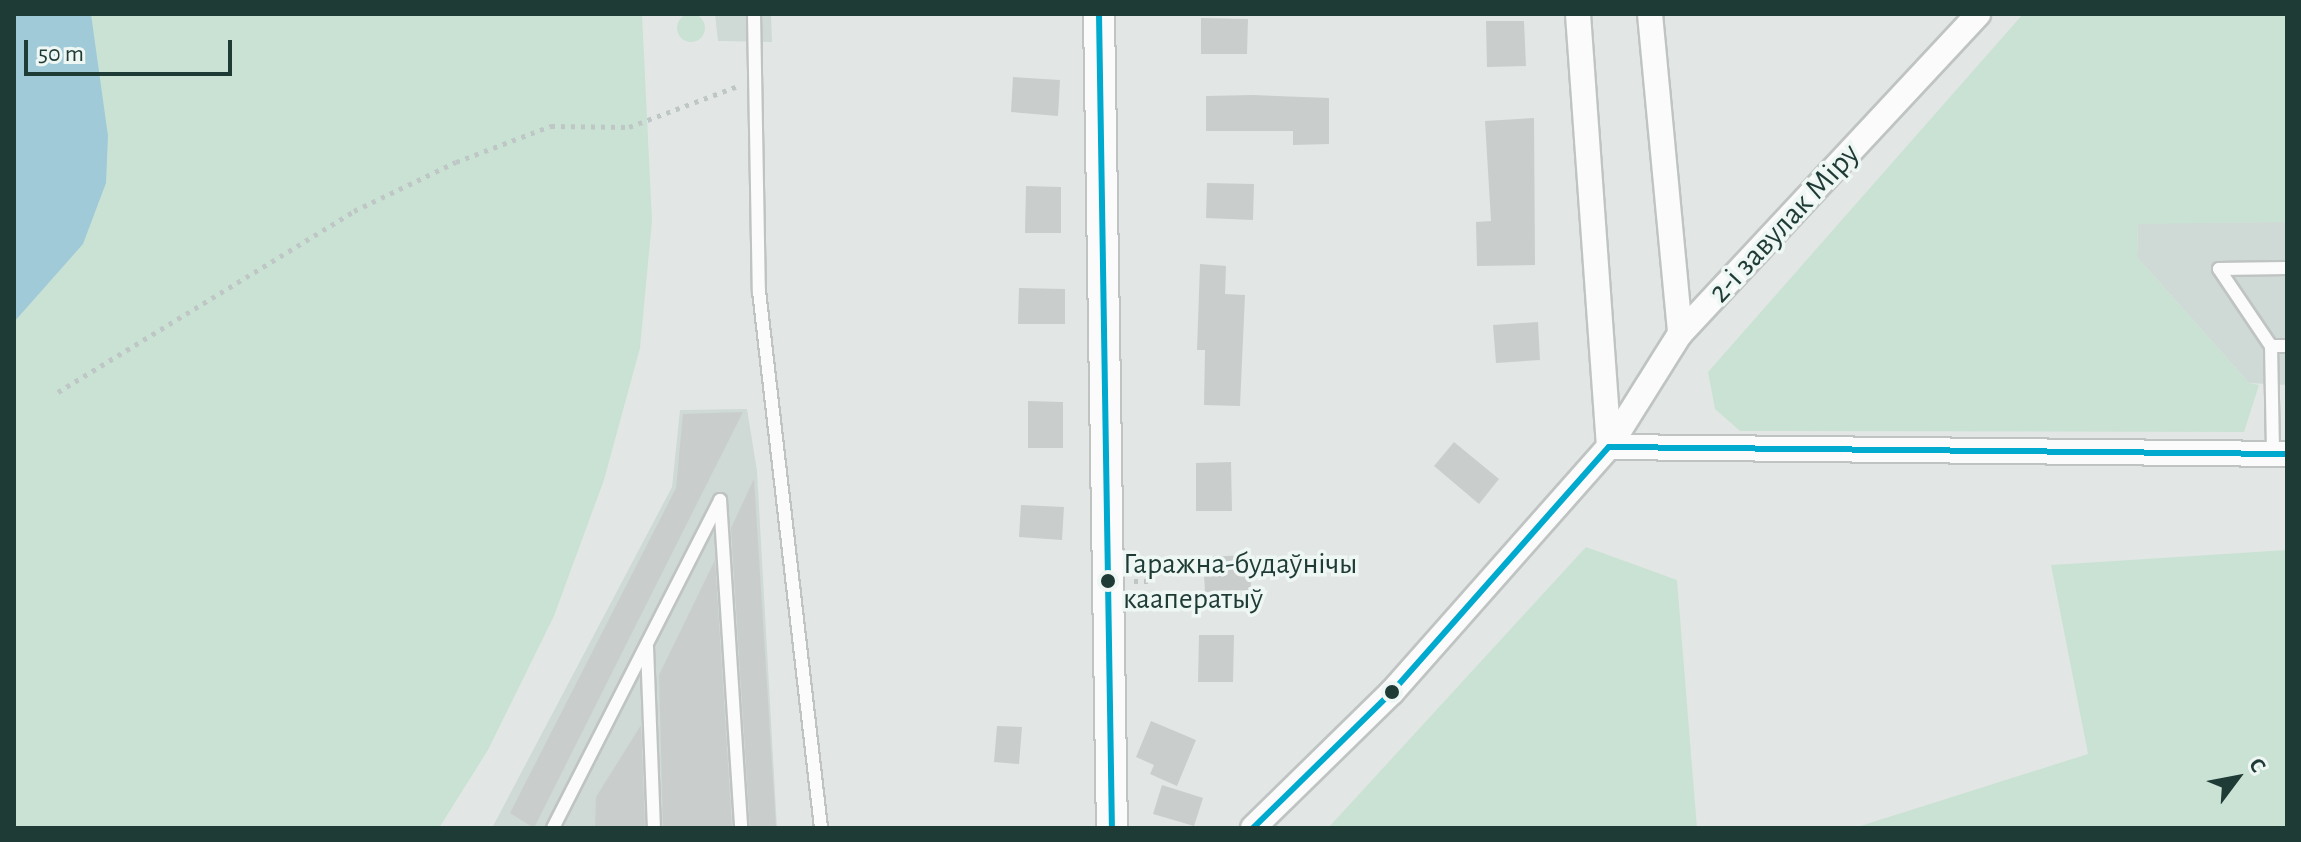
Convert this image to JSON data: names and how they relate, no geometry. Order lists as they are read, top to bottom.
{
  "streets": {
    "street": ["2-і завулак Міру"]
  },
  "places": ["Гаражна-будаўнічы кааператыў"],
  "scale_bar": "50 m",
  "north": "top right"
}
